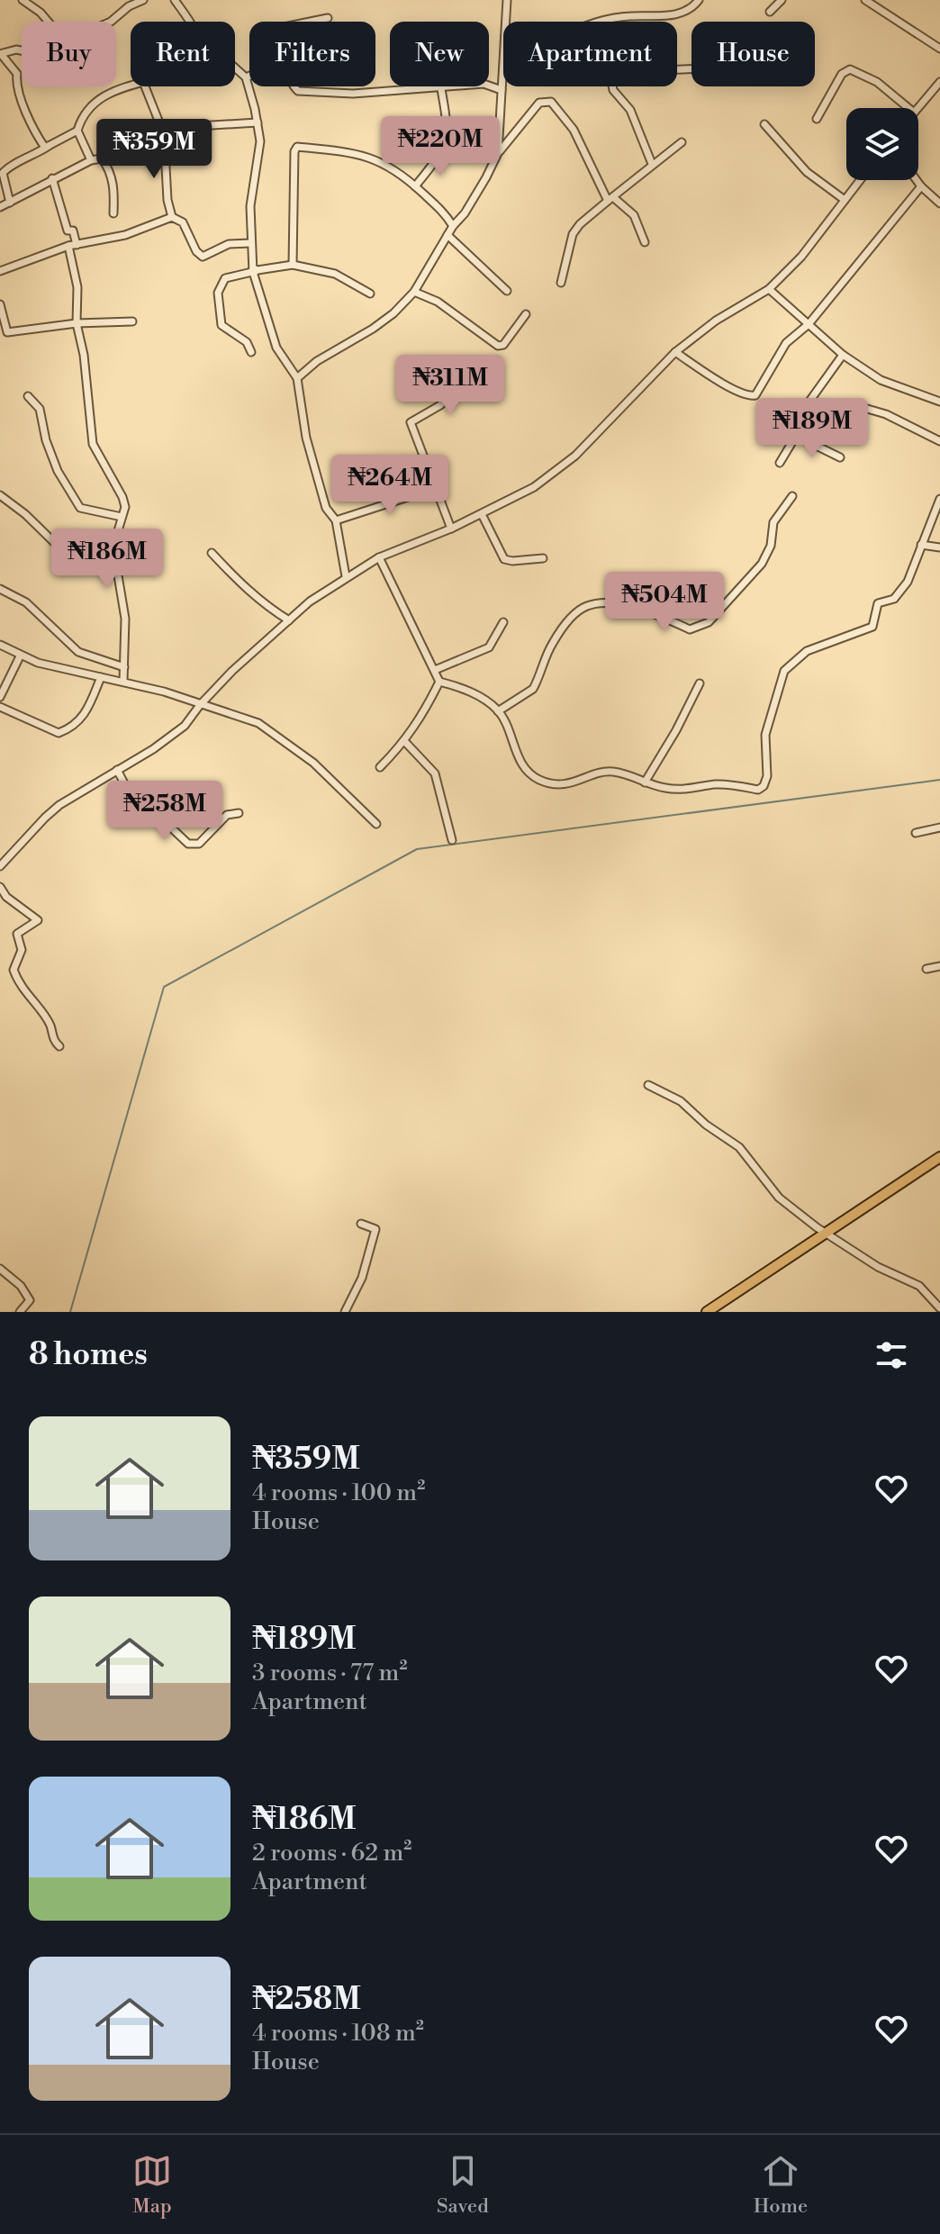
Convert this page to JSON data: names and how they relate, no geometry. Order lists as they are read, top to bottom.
{
  "page": {
    "chip": [
      "Buy",
      "Rent",
      "Filters",
      "New",
      "Apartment",
      "House"
    ],
    "price": [
      "₦220M",
      "₦359M",
      "₦311M",
      "₦189M",
      "₦264M",
      "₦186M",
      "₦504M",
      "₦258M"
    ],
    "heading": "8 homes",
    "list": [
      {
        "name": "₦359M",
        "note": "4 rooms · 100 m² · House"
      },
      {
        "name": "₦189M",
        "note": "3 rooms · 77 m² · Apartment"
      },
      {
        "name": "₦186M",
        "note": "2 rooms · 62 m² · Apartment"
      },
      {
        "name": "₦258M",
        "note": "4 rooms · 108 m² · House"
      }
    ],
    "tabs": ["Map", "Saved", "Home"]
  }
}
